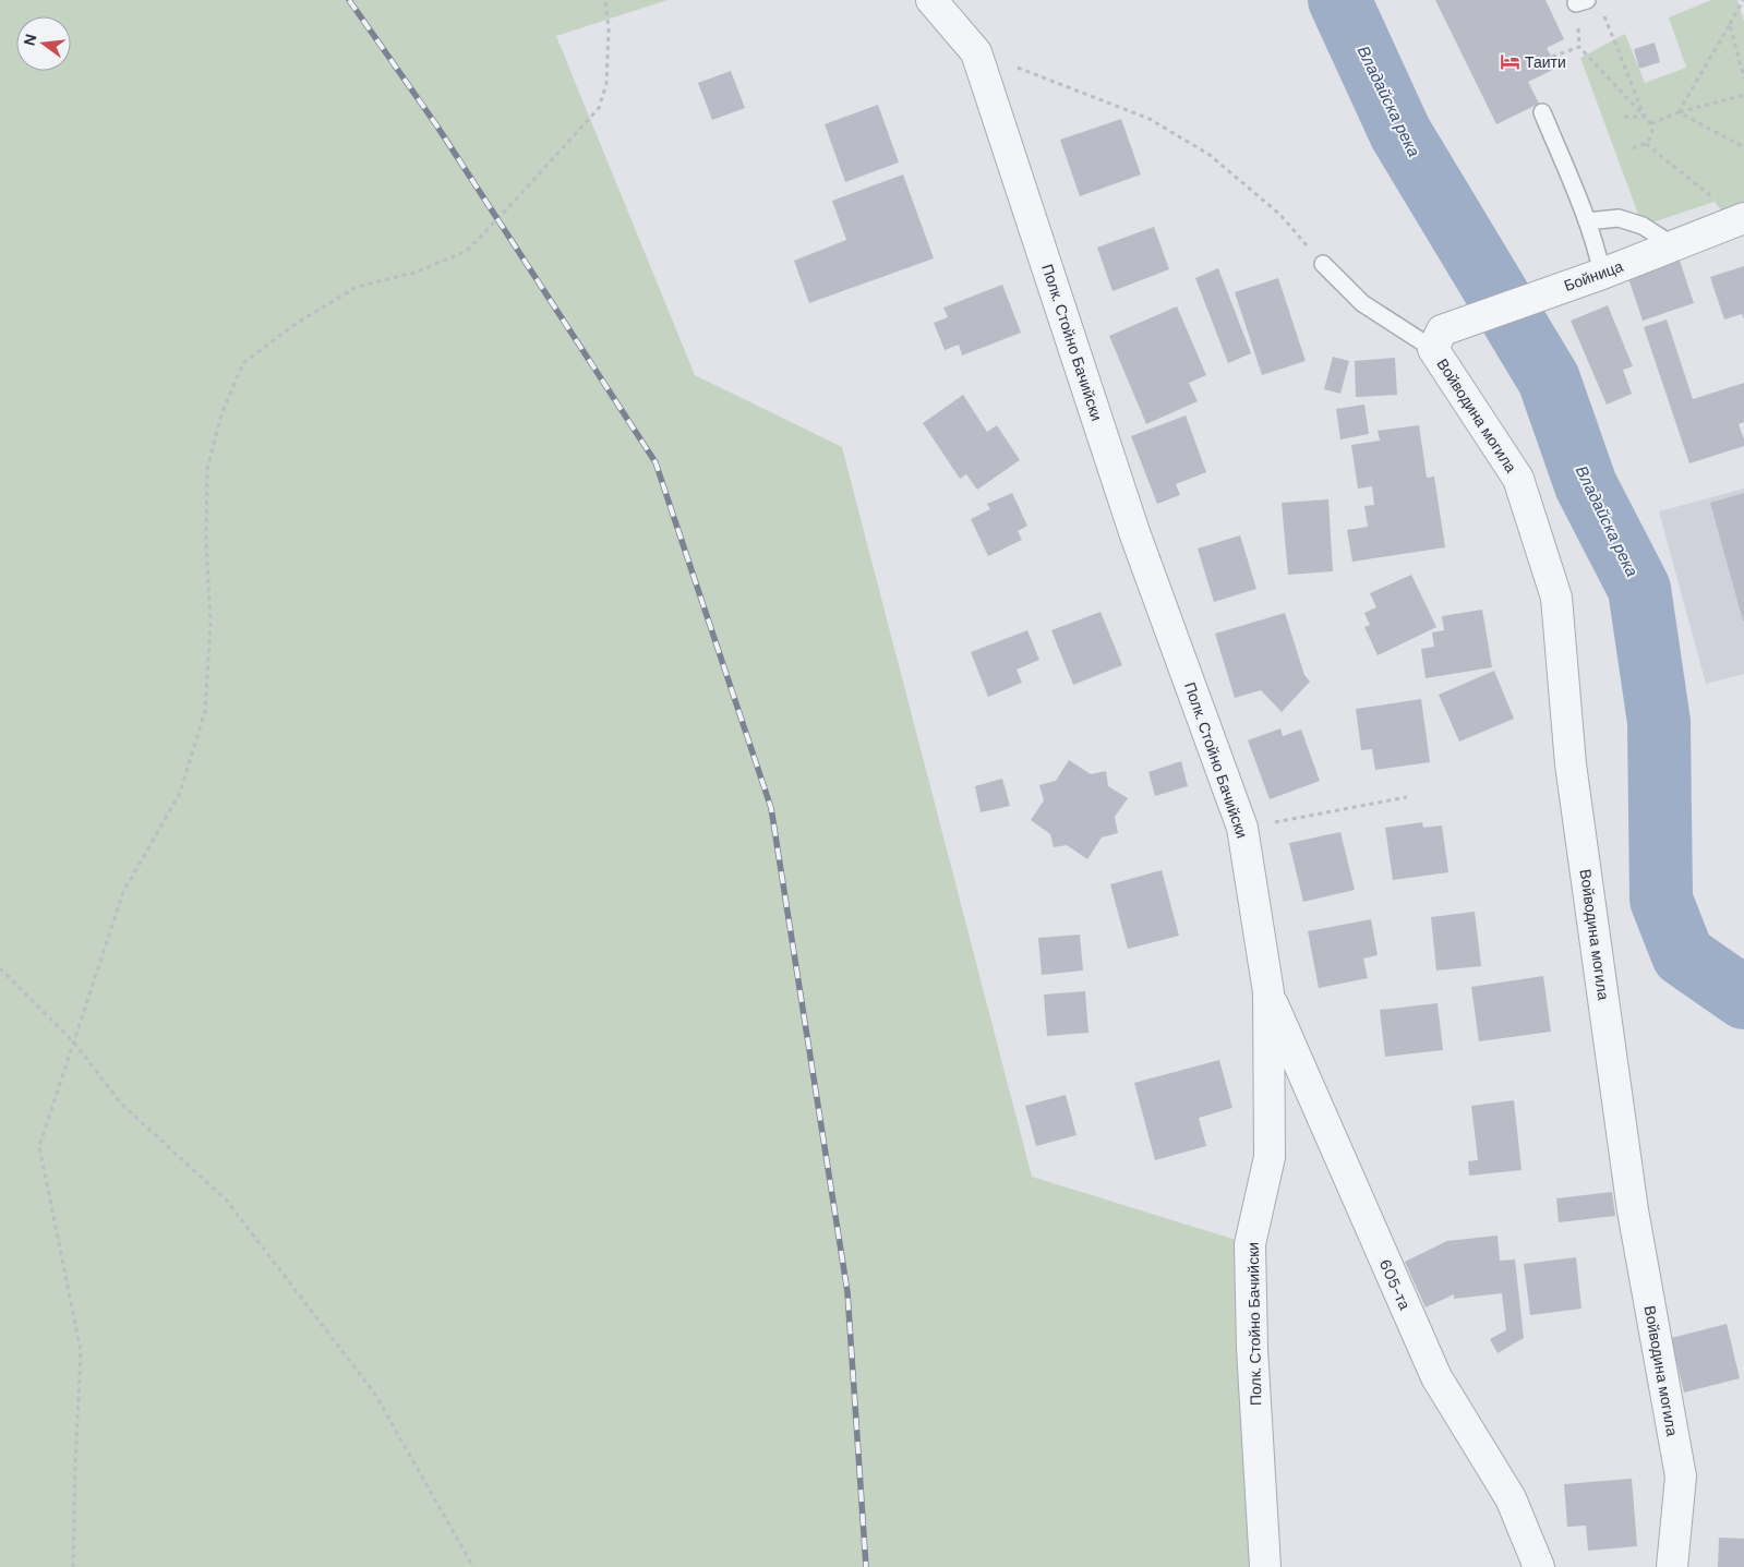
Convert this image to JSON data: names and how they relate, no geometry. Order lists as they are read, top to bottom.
{
  "streets": {
    "street": [
      "Бойница",
      "Полк. Стойно Бачийски",
      "Войводина могила",
      "605-та"
    ]
  },
  "crossings": [
    ["Бойница", "Войводина могила"],
    ["Полк. Стойно Бачийски", "605-та"]
  ],
  "water": ["Владайска река"],
  "places": {
    "hotel": ["Таити"]
  },
  "north": "left"
}
